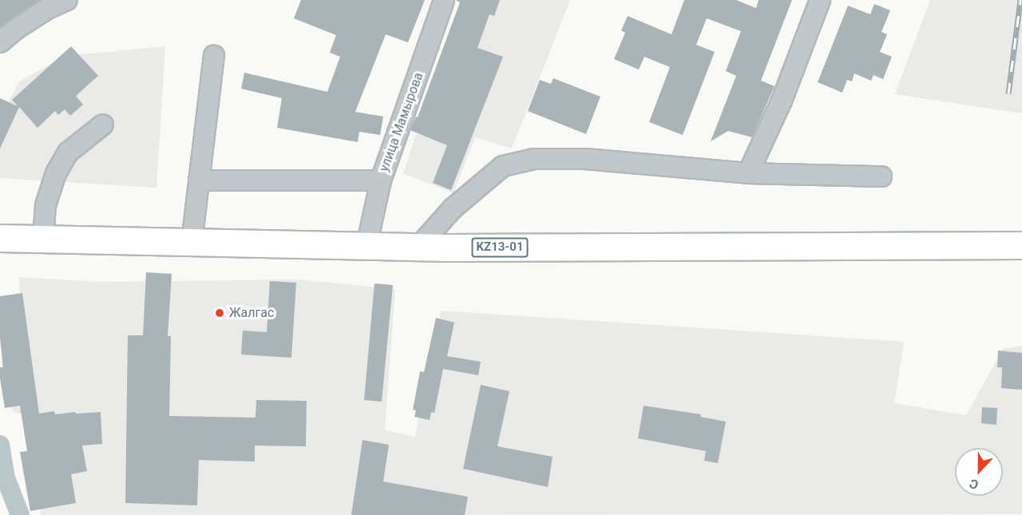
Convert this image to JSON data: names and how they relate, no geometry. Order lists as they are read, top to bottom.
{
  "streets": {
    "highway": ["KZ13-01"],
    "street": ["улица Мамырова"]
  },
  "crossings": [
    ["улица Мамырова", "KZ13-01"]
  ],
  "places": ["Жалгас"],
  "north": "bottom"
}
